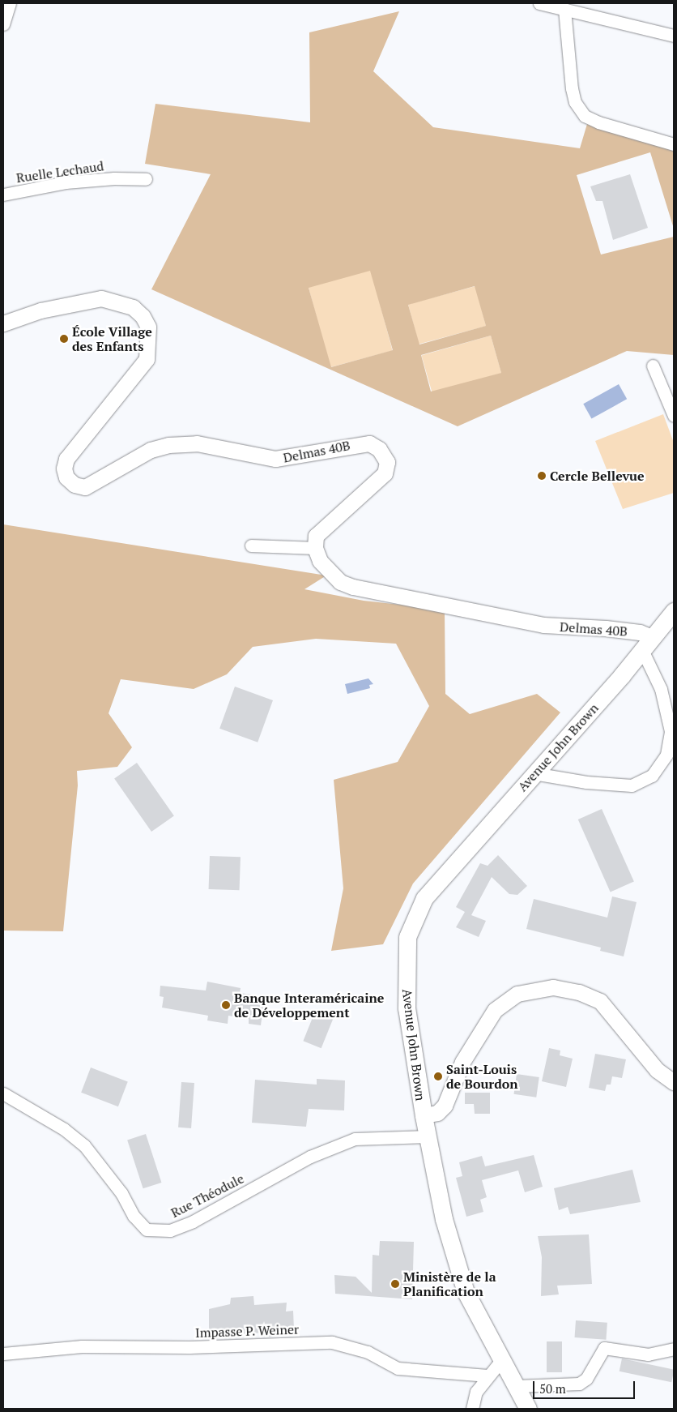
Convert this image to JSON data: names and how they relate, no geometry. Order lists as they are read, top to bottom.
{
  "streets": {
    "main road": ["Avenue John Brown"],
    "street": [
      "Ruelle Lechaud",
      "Delmas 40B",
      "Rue Théodule",
      "Impasse P. Weiner"
    ]
  },
  "crossings": [
    ["Delmas 40B", "Avenue John Brown"],
    ["Avenue John Brown", "Rue Théodule"]
  ],
  "places": [
    "École Village des Enfants",
    "Cercle Bellevue",
    "Banque Interaméricaine de Développement",
    "Saint-Louis de Bourdon",
    "Ministère de la Planification"
  ],
  "scale_bar": "50 m"
}
